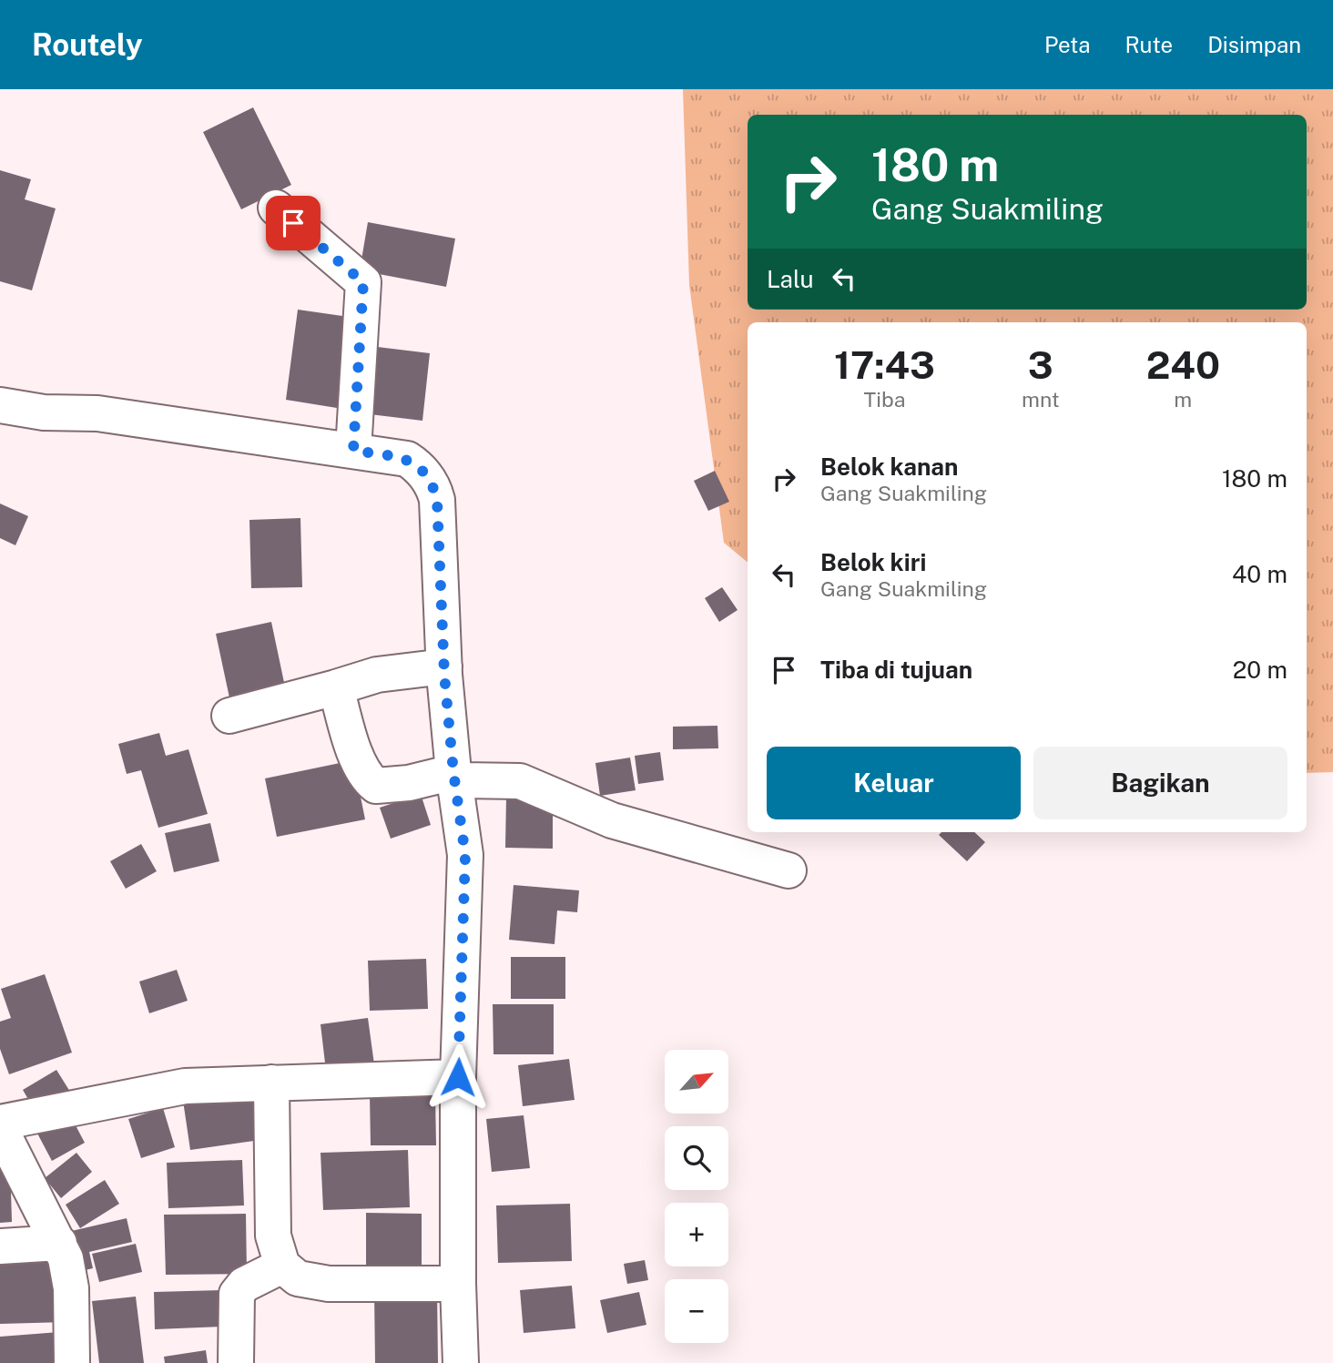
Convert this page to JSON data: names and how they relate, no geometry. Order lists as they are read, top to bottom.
{
  "north": "top right",
  "page": {
    "header": "Routely",
    "nav": ["Peta", "Rute", "Disimpan"],
    "turn": ["180 m", "Gang Suakmiling"],
    "then": "Lalu",
    "eta": [
      "17:43",
      "Tiba",
      "3",
      "mnt",
      "240",
      "m"
    ],
    "list": [
      {
        "name": "Belok kanan",
        "note": "Gang Suakmiling",
        "value": "180 m"
      },
      {
        "name": "Belok kiri",
        "note": "Gang Suakmiling",
        "value": "40 m"
      },
      {
        "name": "Tiba di tujuan",
        "value": "20 m"
      }
    ],
    "buttons": ["Keluar", "Bagikan"],
    "map_buttons": ["+", "−"]
  }
}
